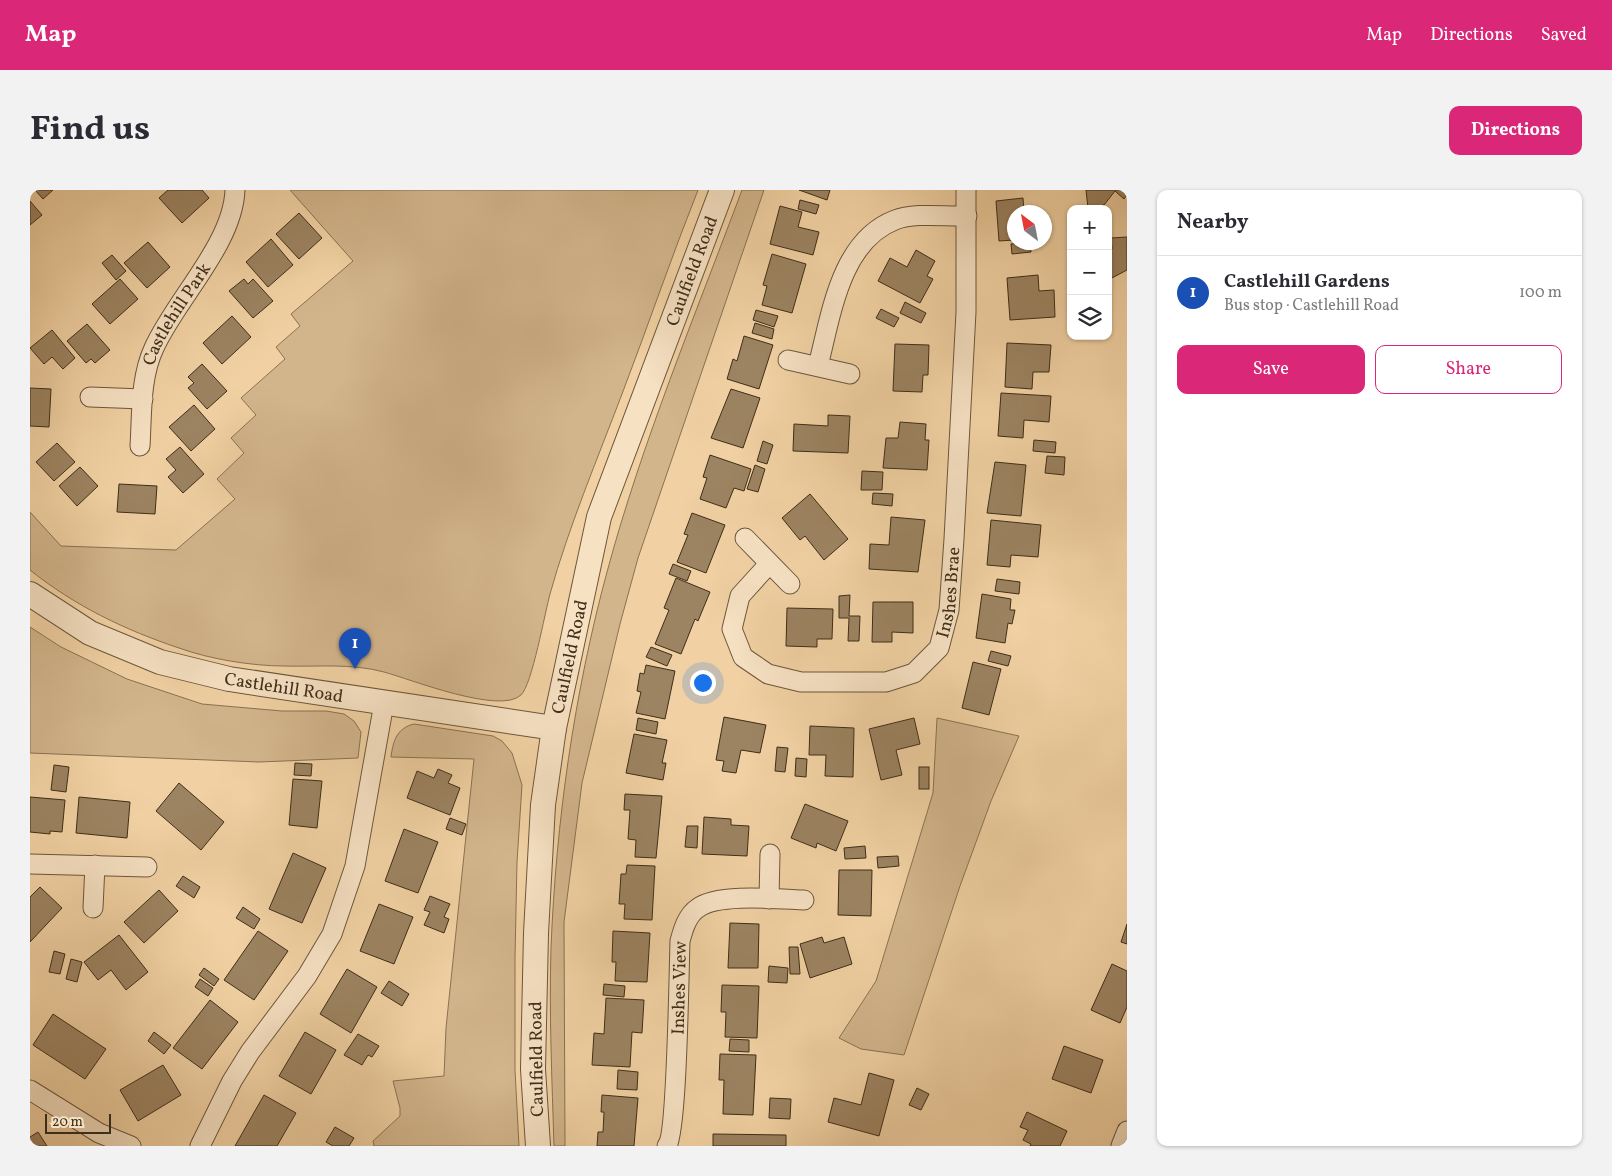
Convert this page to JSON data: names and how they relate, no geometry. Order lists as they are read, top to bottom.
{
  "streets": {
    "street": [
      "Caulfield Road",
      "Castlehill Park",
      "Inshes Brae",
      "Castlehill Road",
      "Inshes View"
    ]
  },
  "crossings": [
    ["Caulfield Road", "Castlehill Road"]
  ],
  "scale_bar": "20 m",
  "north": "top left",
  "page": {
    "header": "Map",
    "nav": ["Map", "Directions", "Saved"],
    "title": "Find us",
    "buttons": [
      "Directions",
      ["Save", "Share"]
    ],
    "heading": "Nearby",
    "map_buttons": ["+", "−"],
    "list": [
      {
        "mark": "1",
        "name": "Castlehill Gardens",
        "note": "Bus stop · Castlehill Road",
        "value": "100 m"
      }
    ],
    "pins": "1",
    "scale": "20 m"
  }
}
